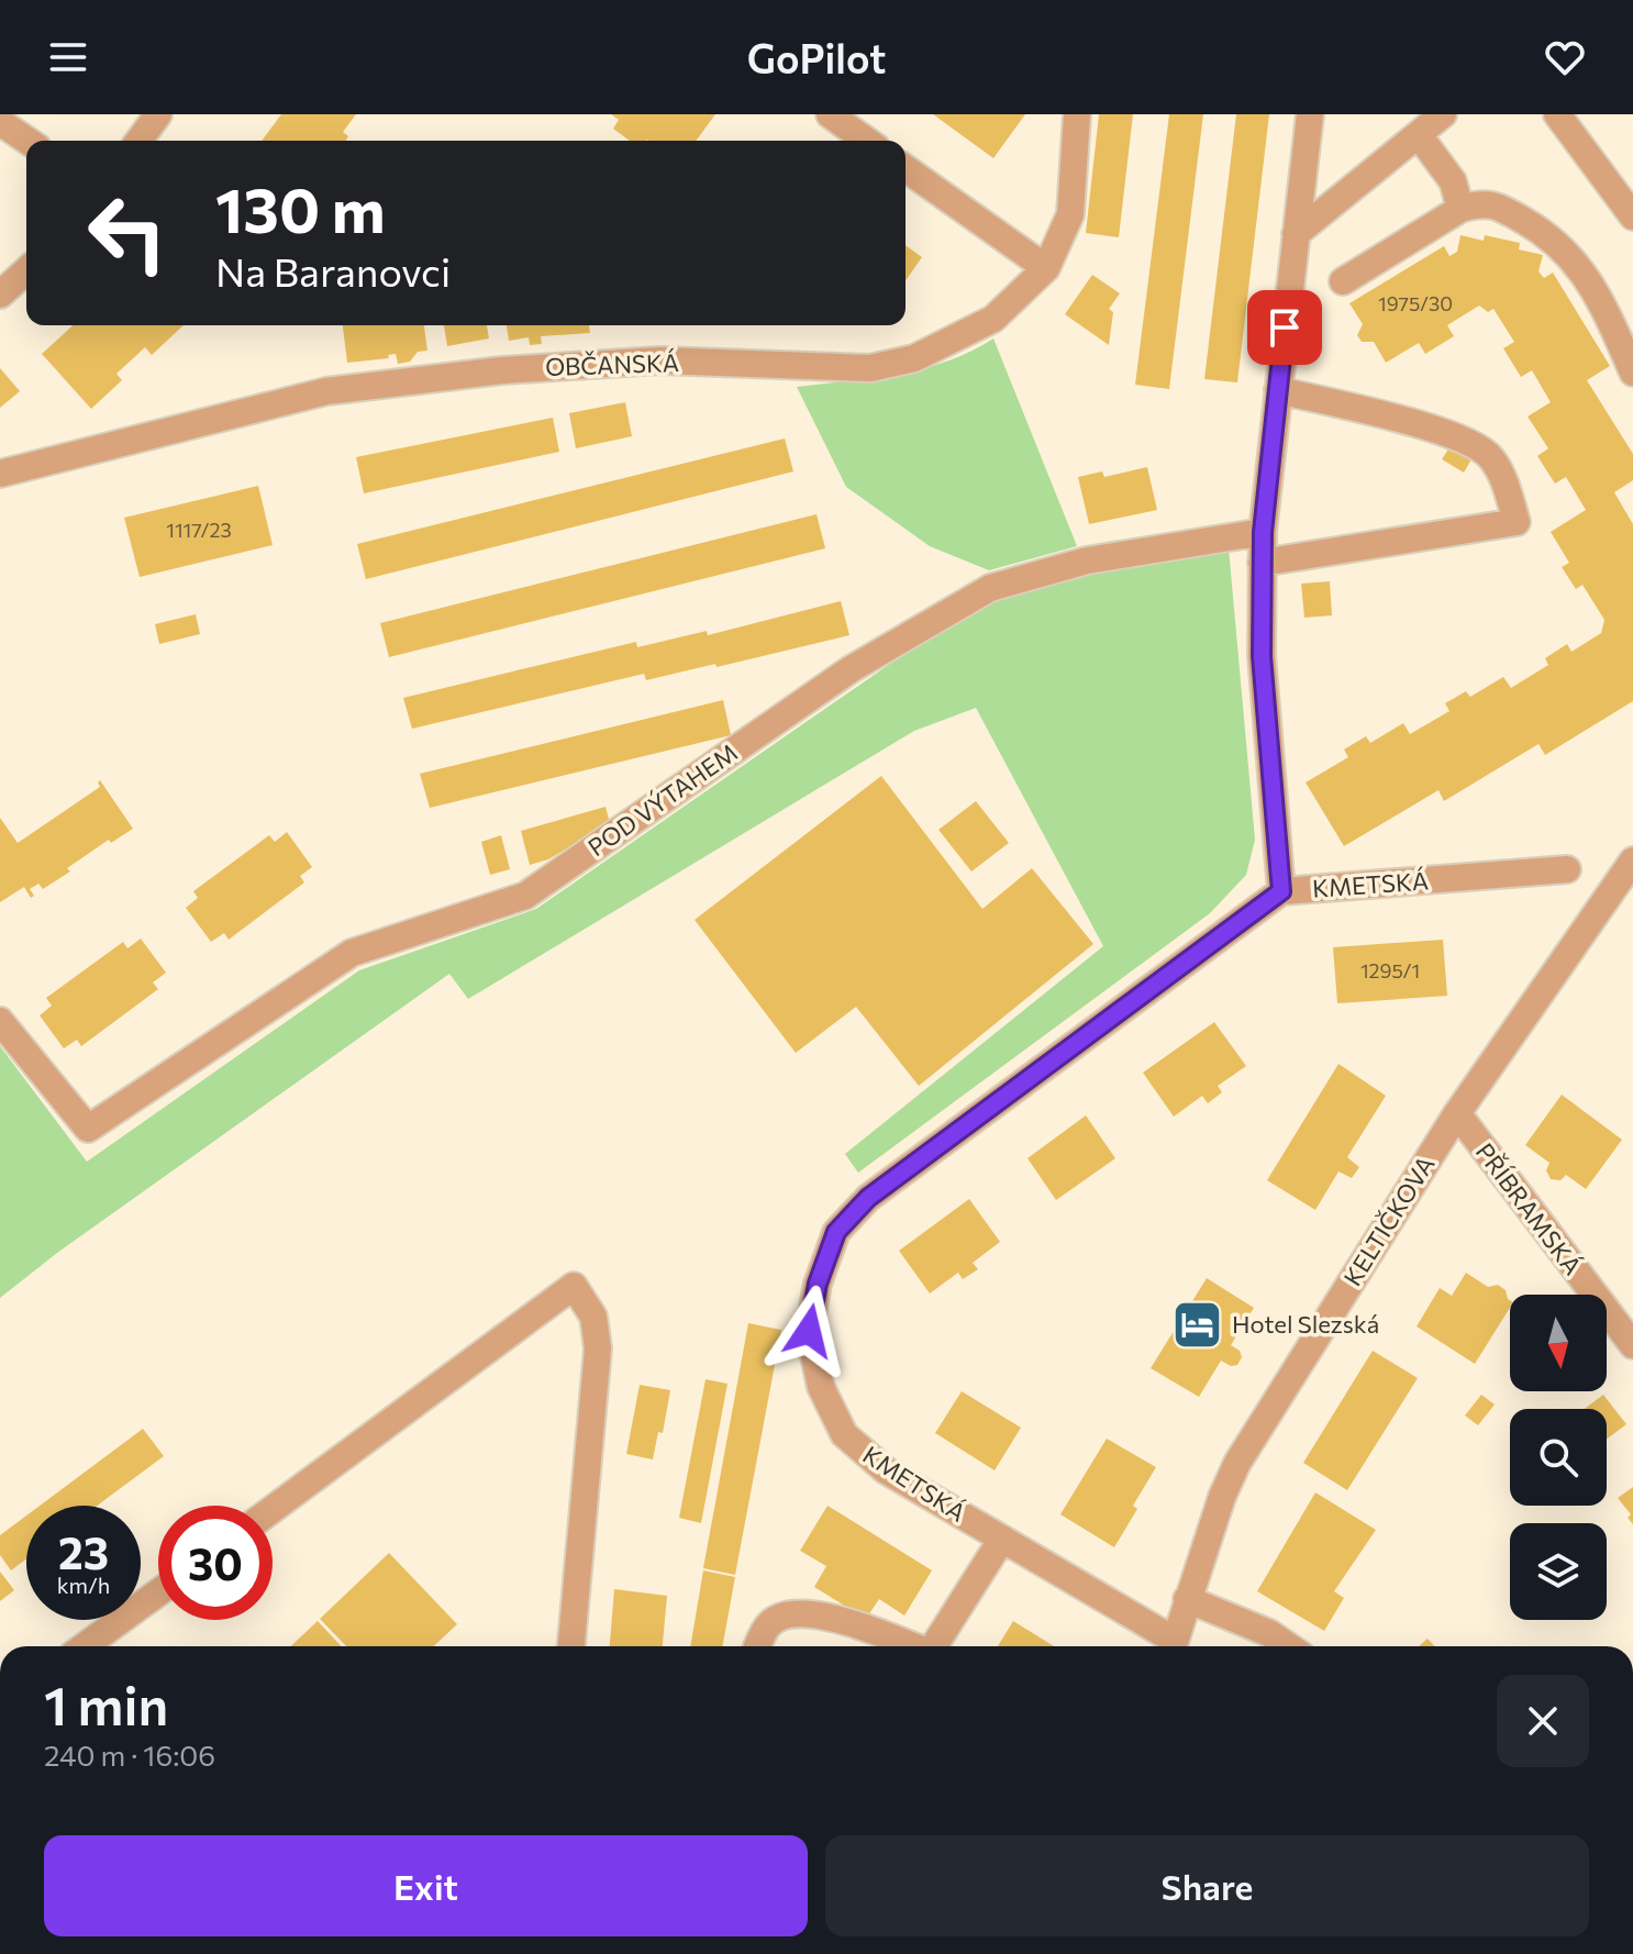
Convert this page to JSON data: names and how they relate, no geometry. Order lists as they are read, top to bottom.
{
  "streets": {
    "street": [
      "OBČANSKÁ",
      "POD VÝTAHEM",
      "KMETSKÁ",
      "PŘÍBRAMSKÁ",
      "KELTIČKOVA"
    ]
  },
  "crossings": [
    ["PŘÍBRAMSKÁ", "KELTIČKOVA"]
  ],
  "places": {
    "hotel": ["Hotel Slezská"]
  },
  "house_numbers": ["1975/30", "1117/23", "1295/1"],
  "north": "bottom",
  "page": {
    "header": "GoPilot",
    "turn": ["130 m", "Na Baranovci"],
    "speed": "23 km/h",
    "limit": "30",
    "heading": ["1 min", "240 m · 16:06"],
    "buttons": ["Exit", "Share"]
  }
}
